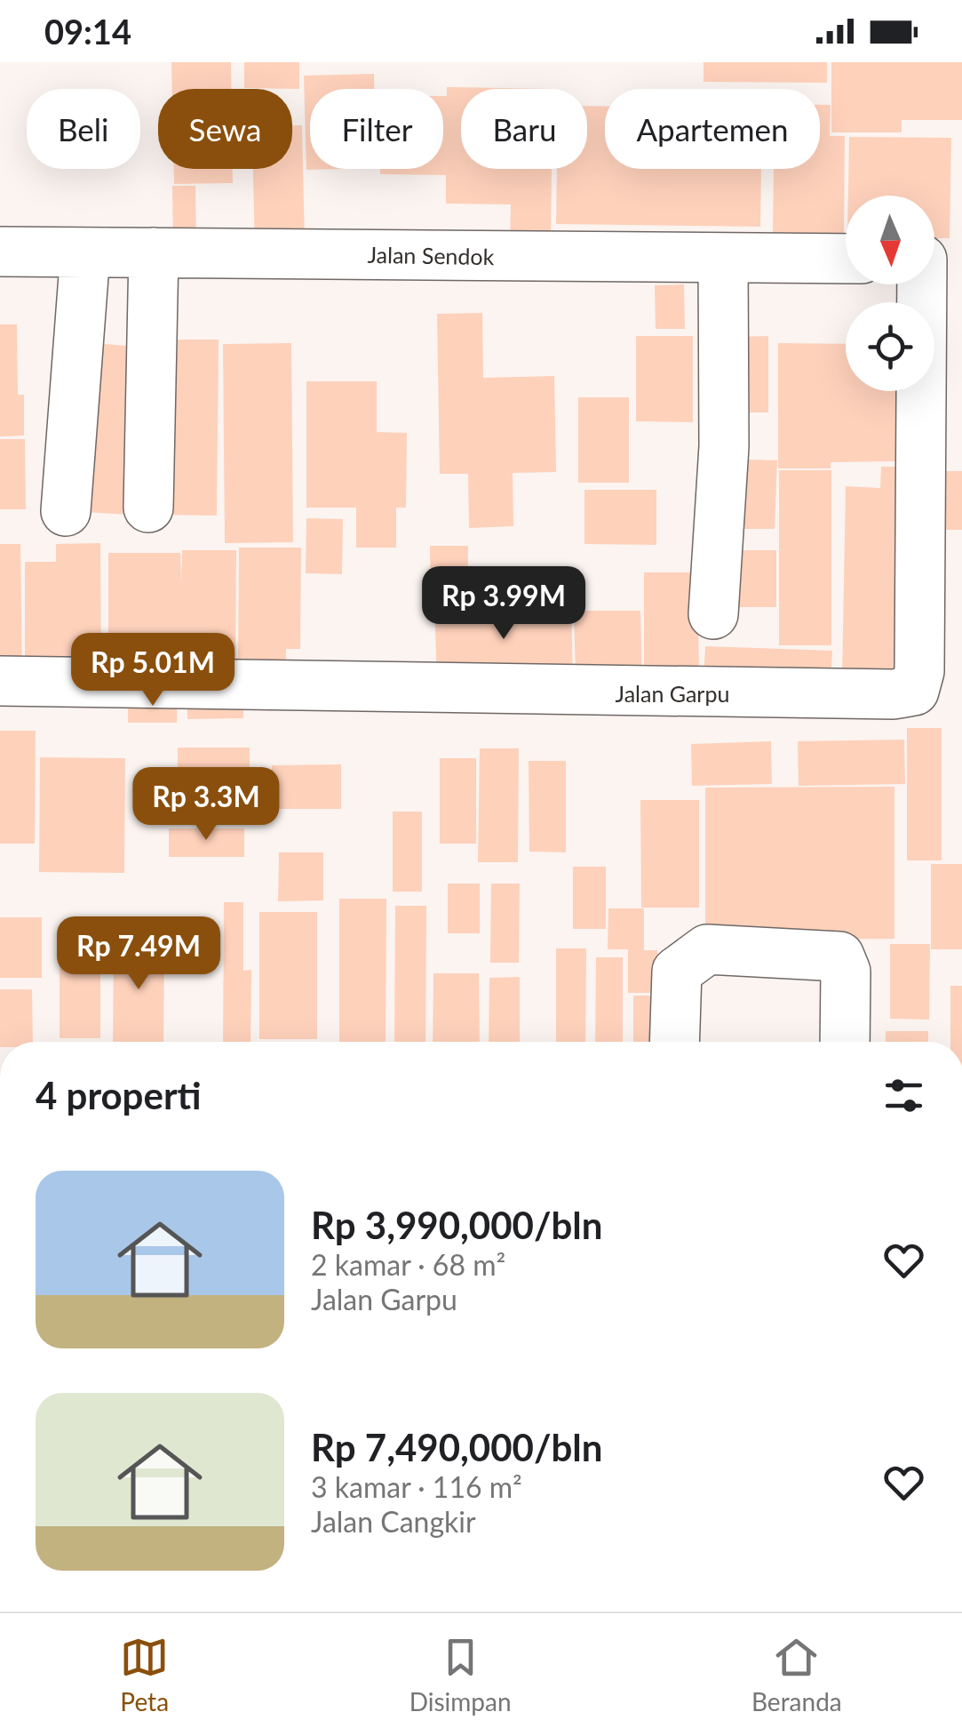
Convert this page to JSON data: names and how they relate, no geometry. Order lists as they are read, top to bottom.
{
  "streets": {
    "street": ["Jalan Sendok", "Jalan Garpu"]
  },
  "north": "bottom",
  "page": {
    "status": "09:14",
    "chip": [
      "Beli",
      "Sewa",
      "Filter",
      "Baru",
      "Apartemen"
    ],
    "price": [
      "Rp 3.99M",
      "Rp 5.01M",
      "Rp 3.3M",
      "Rp 7.49M"
    ],
    "heading": "4 properti",
    "list": [
      {
        "name": "Rp 3,990,000/bln",
        "note": "2 kamar · 68 m² · Jalan Garpu"
      },
      {
        "name": "Rp 7,490,000/bln",
        "note": "3 kamar · 116 m² · Jalan Cangkir"
      }
    ],
    "tabs": ["Peta", "Disimpan", "Beranda"]
  }
}
